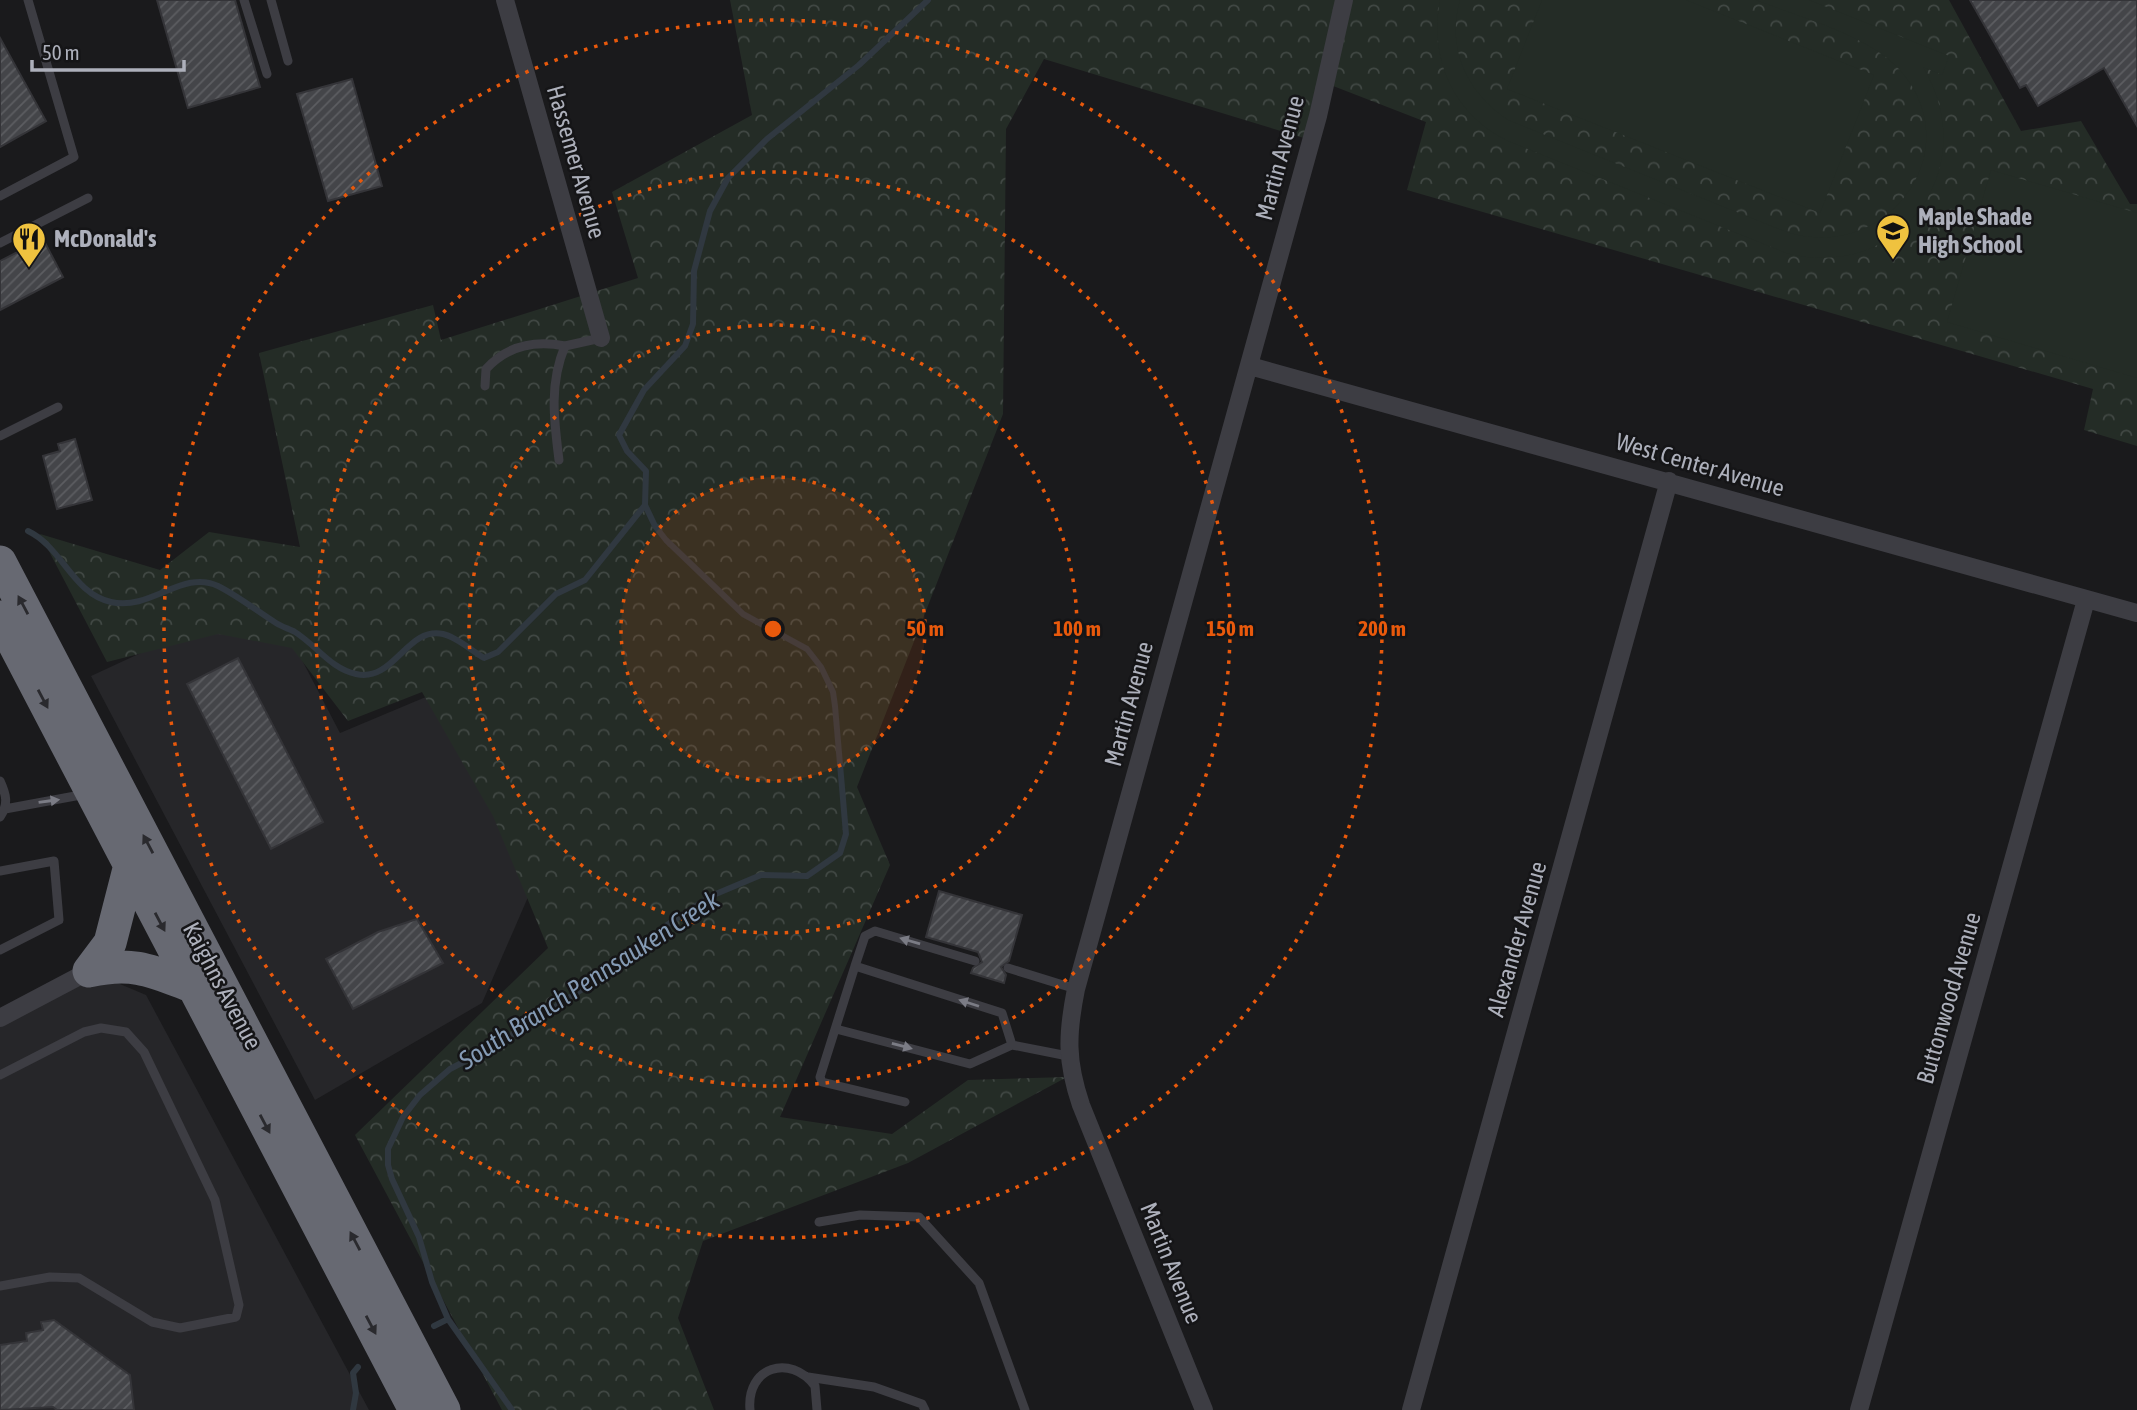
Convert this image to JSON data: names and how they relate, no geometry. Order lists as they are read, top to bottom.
{
  "streets": {
    "highway": ["Kaighns Avenue"],
    "street": [
      "Martin Avenue",
      "Hassemer Avenue",
      "West Center Avenue",
      "Alexander Avenue",
      "Buttonwood Avenue"
    ]
  },
  "crossings": [
    ["Martin Avenue", "West Center Avenue"],
    ["West Center Avenue", "Alexander Avenue"],
    ["West Center Avenue", "Buttonwood Avenue"]
  ],
  "water": ["South Branch Pennsauken Creek"],
  "places": {
    "school or university": ["Maple Shade High School"],
    "restaurant": ["McDonald's"]
  },
  "scale_bar": "50 m",
  "rings": [
    "50 m",
    "100 m",
    "150 m",
    "200 m"
  ]
}
